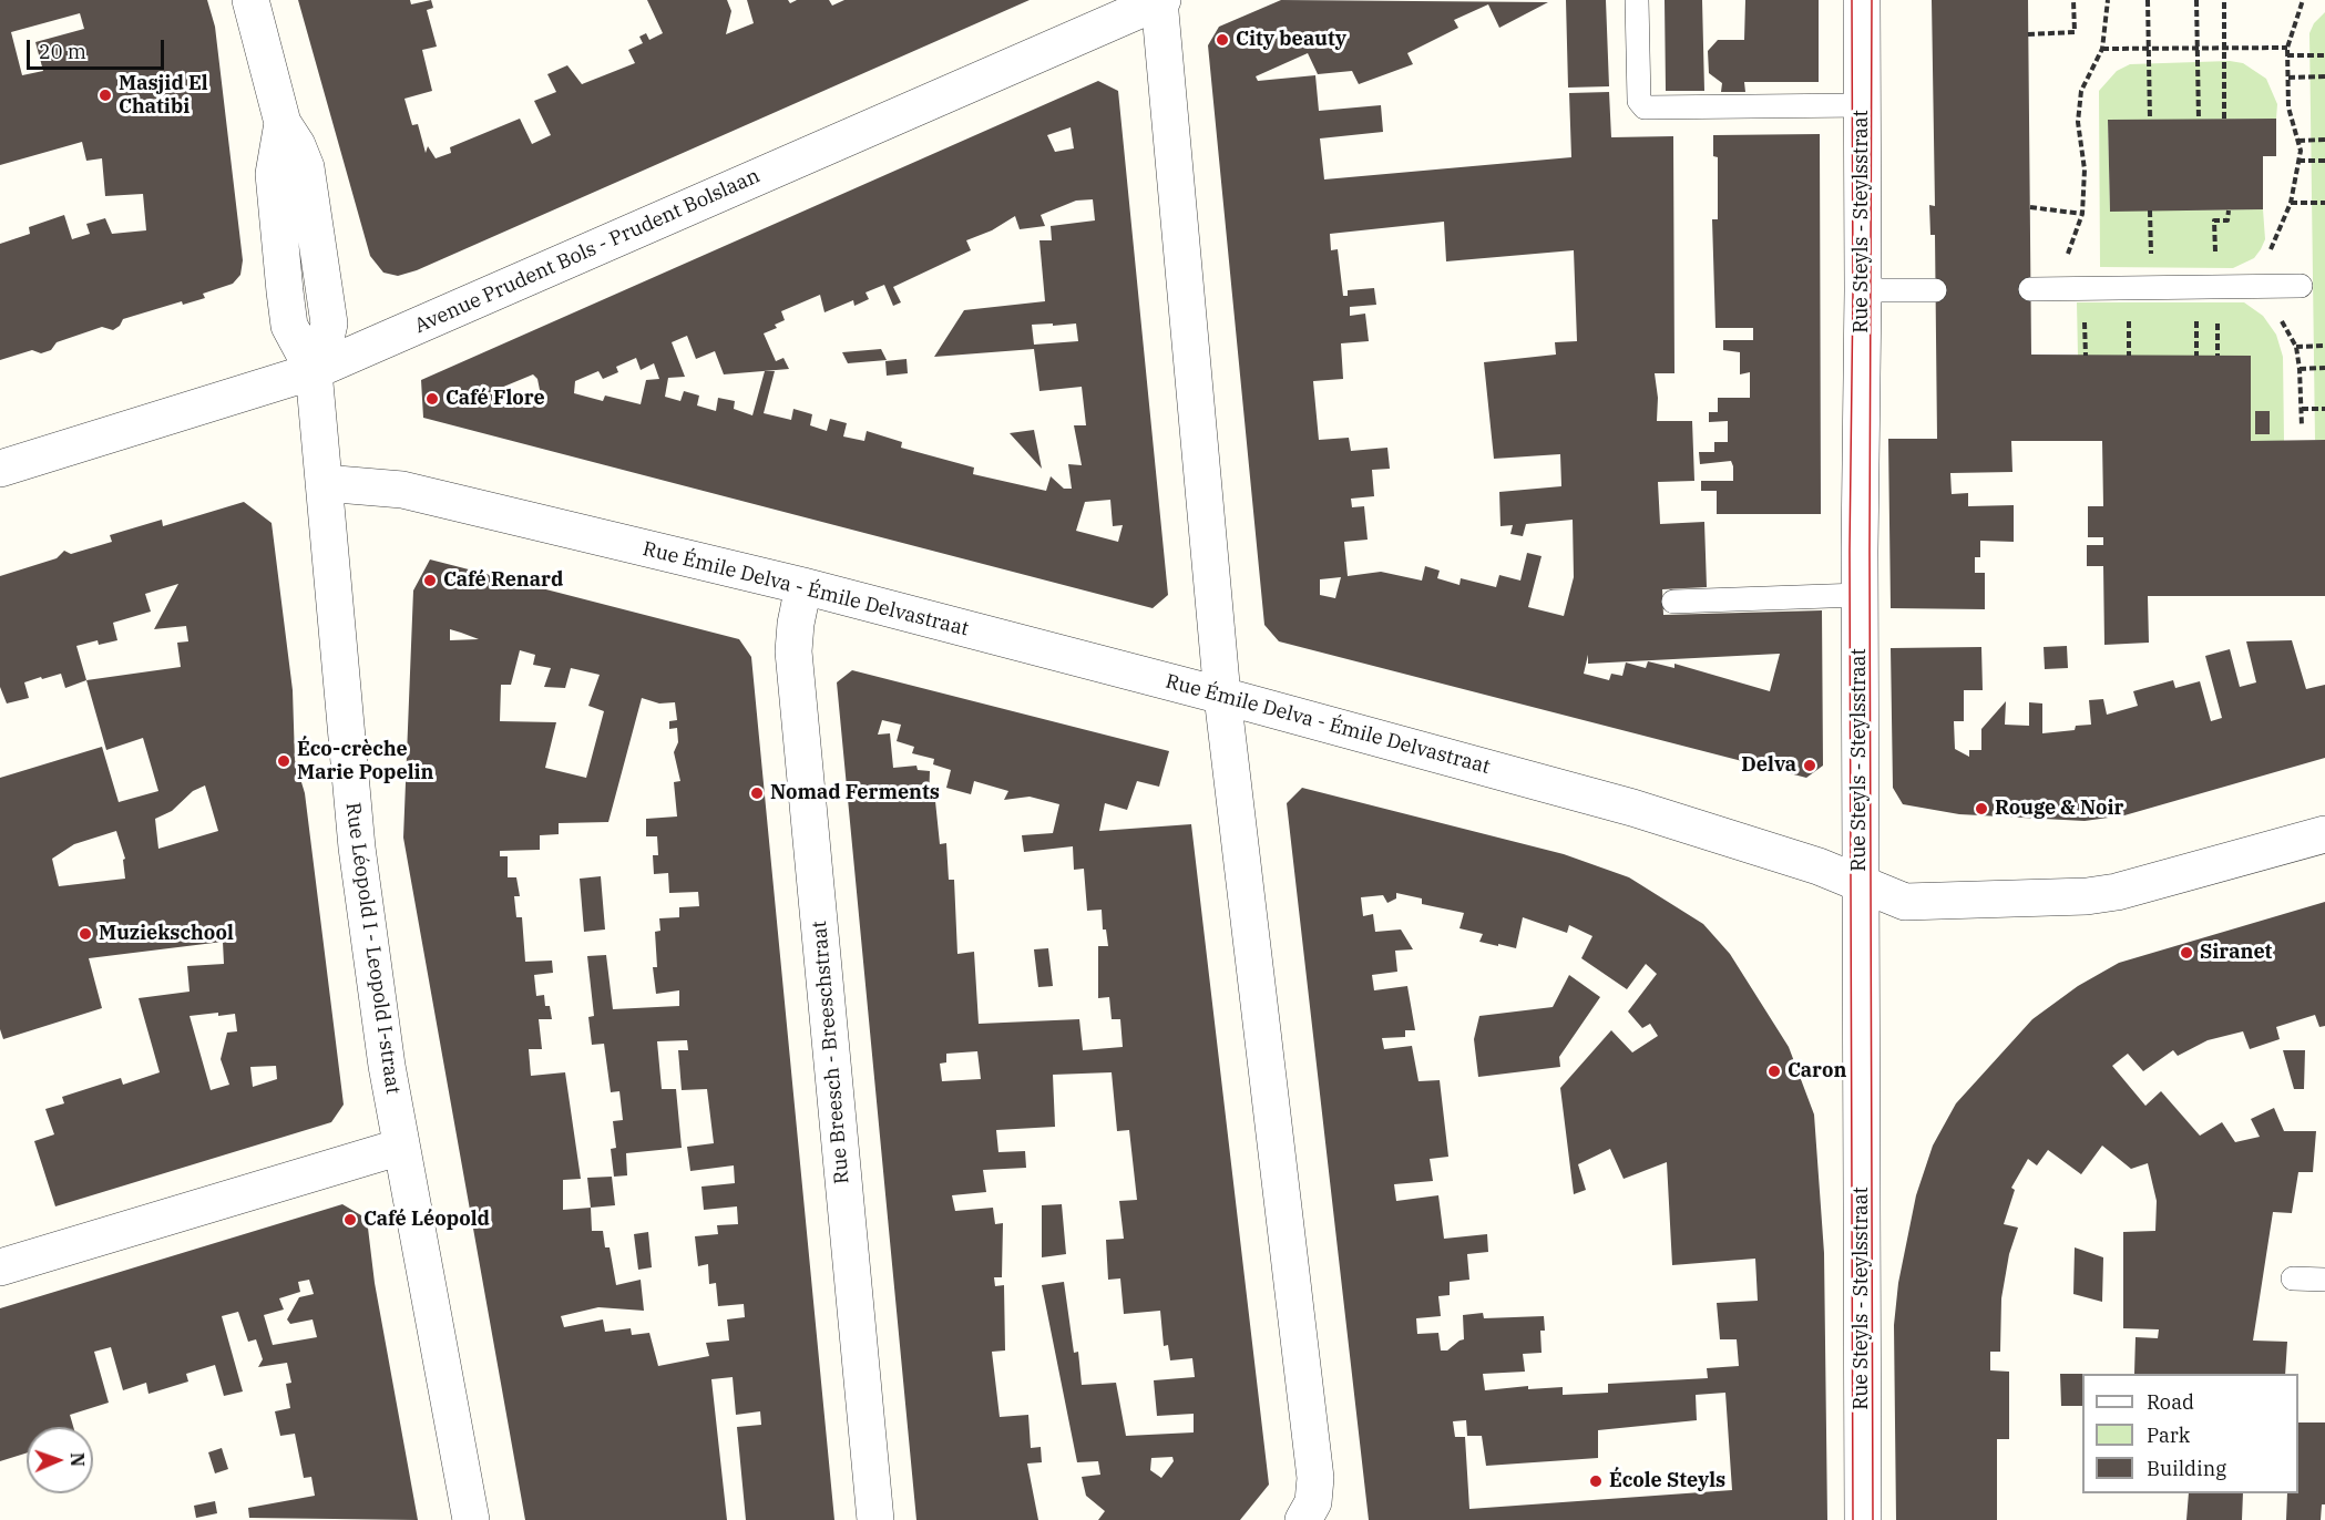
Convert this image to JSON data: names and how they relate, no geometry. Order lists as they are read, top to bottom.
{
  "streets": {
    "street": [
      "Rue Steyls - Steylsstraat",
      "Avenue Prudent Bols - Prudent Bolslaan",
      "Rue Émile Delva - Émile Delvastraat",
      "Rue Léopold I - Leopold I-straat",
      "Rue Breesch - Breeschstraat"
    ]
  },
  "crossings": [
    ["Rue Steyls - Steylsstraat", "Rue Émile Delva - Émile Delvastraat"],
    ["Avenue Prudent Bols - Prudent Bolslaan", "Rue Léopold I - Leopold I-straat"],
    ["Rue Émile Delva - Émile Delvastraat", "Rue Léopold I - Leopold I-straat"],
    ["Rue Émile Delva - Émile Delvastraat", "Rue Breesch - Breeschstraat"]
  ],
  "places": [
    "City beauty",
    "Masjid El Chatibi",
    "Café Flore",
    "Café Renard",
    "Éco-crèche Marie Popelin",
    "Delva",
    "Nomad Ferments",
    "Rouge & Noir",
    "Muziekschool",
    "Siranet",
    "Caron",
    "Café Léopold",
    "École Steyls"
  ],
  "legend": ["Road", "Park", "Building"],
  "scale_bar": "20 m",
  "north": "right"
}
